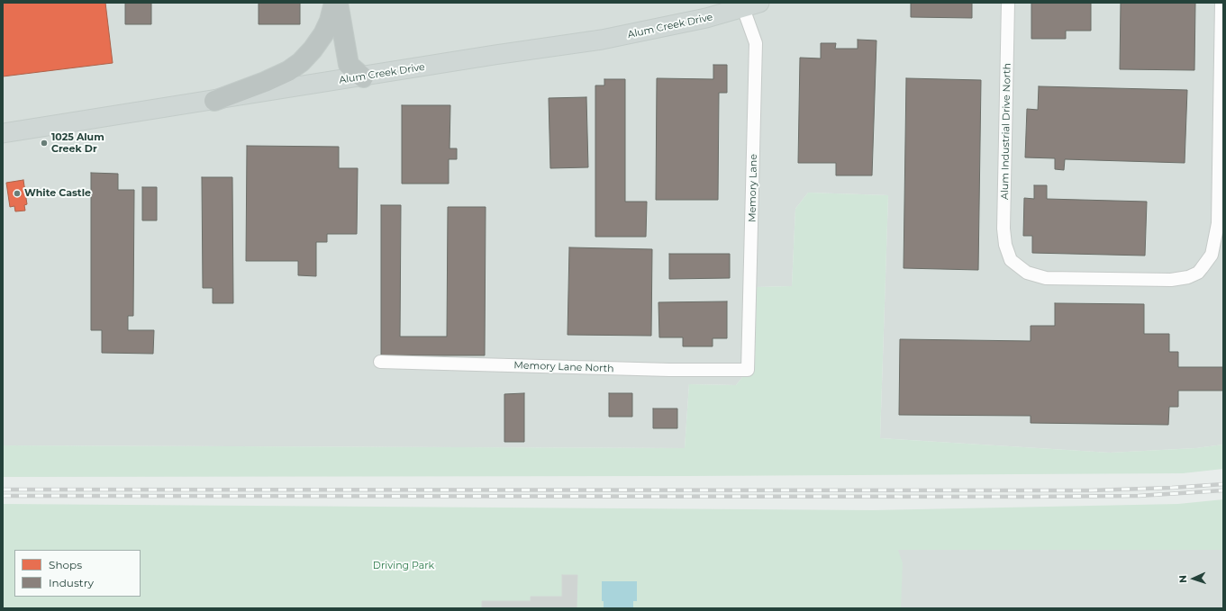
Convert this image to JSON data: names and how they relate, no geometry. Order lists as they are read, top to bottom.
{
  "streets": {
    "main road": ["Alum Creek Drive"],
    "street": ["Alum Industrial Drive North", "Memory Lane", "Memory Lane North"]
  },
  "crossings": [
    ["Alum Creek Drive", "Memory Lane"],
    ["Memory Lane", "Memory Lane North"]
  ],
  "parks": ["Driving Park"],
  "places": ["1025 Alum Creek Dr", "White Castle"],
  "legend": ["Shops", "Industry"],
  "north": "left"
}
